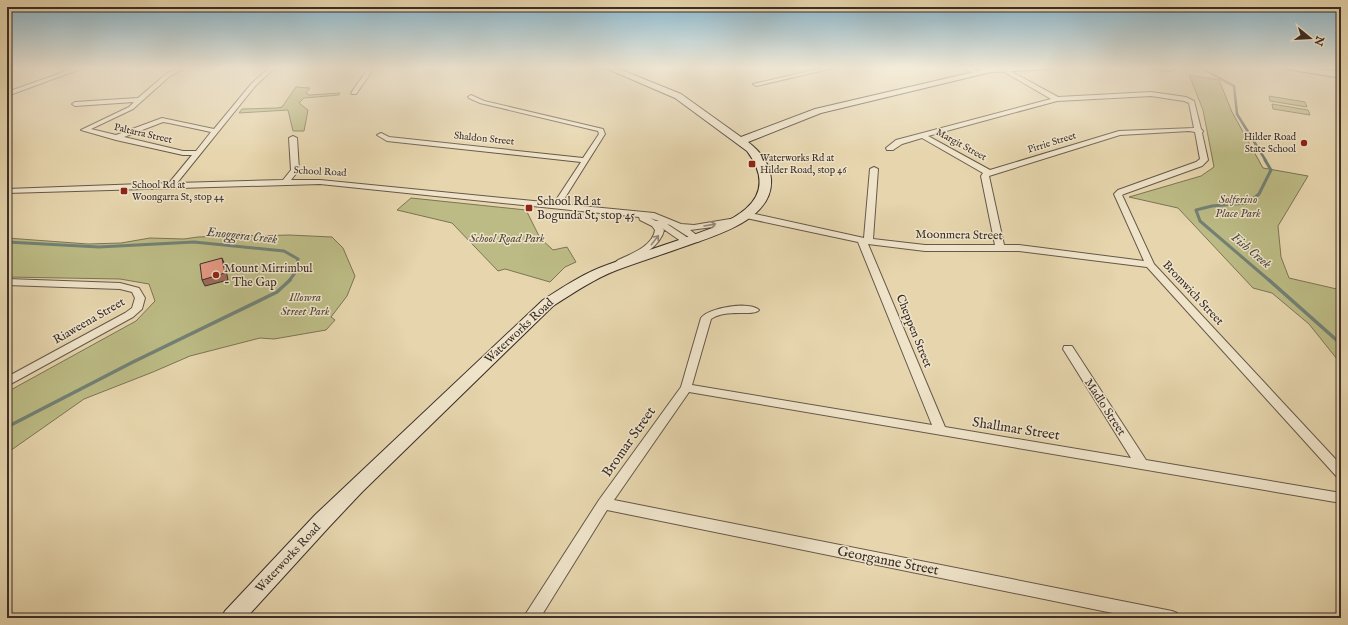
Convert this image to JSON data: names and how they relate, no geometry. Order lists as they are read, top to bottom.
{
  "streets": {
    "main road": ["Waterworks Road"],
    "street": [
      "Paltarra Street",
      "Shaldon Street",
      "Pirrie Street",
      "Margit Street",
      "School Road",
      "Moonmera Street",
      "Bromwich Street",
      "Riaweena Street",
      "Cheppen Street",
      "Madlo Street",
      "Shallmar Street",
      "Bromar Street",
      "Georganne Street"
    ]
  },
  "crossings": [
    ["Pirrie Street", "Margit Street"],
    ["Pirrie Street", "Bromwich Street"],
    ["School Road", "Waterworks Road"],
    ["Moonmera Street", "Bromwich Street"],
    ["Moonmera Street", "Waterworks Road"],
    ["Moonmera Street", "Cheppen Street"],
    ["Cheppen Street", "Shallmar Street"],
    ["Madlo Street", "Shallmar Street"],
    ["Shallmar Street", "Bromar Street"],
    ["Bromar Street", "Georganne Street"]
  ],
  "water": ["Enoggera Creek", "Fish Creek"],
  "parks": ["Solferino Place Park", "School Road Park", "Illowra Street Park"],
  "places": {
    "other": ["Hilder Road State School", "Mount Mirrimbul - The Gap"],
    "transit": ["Waterworks Rd at Hilder Road, stop 46", "School Rd at Woongarra St, stop 44", "School Rd at Bogunda St, stop 45"]
  },
  "north": "right"
}
